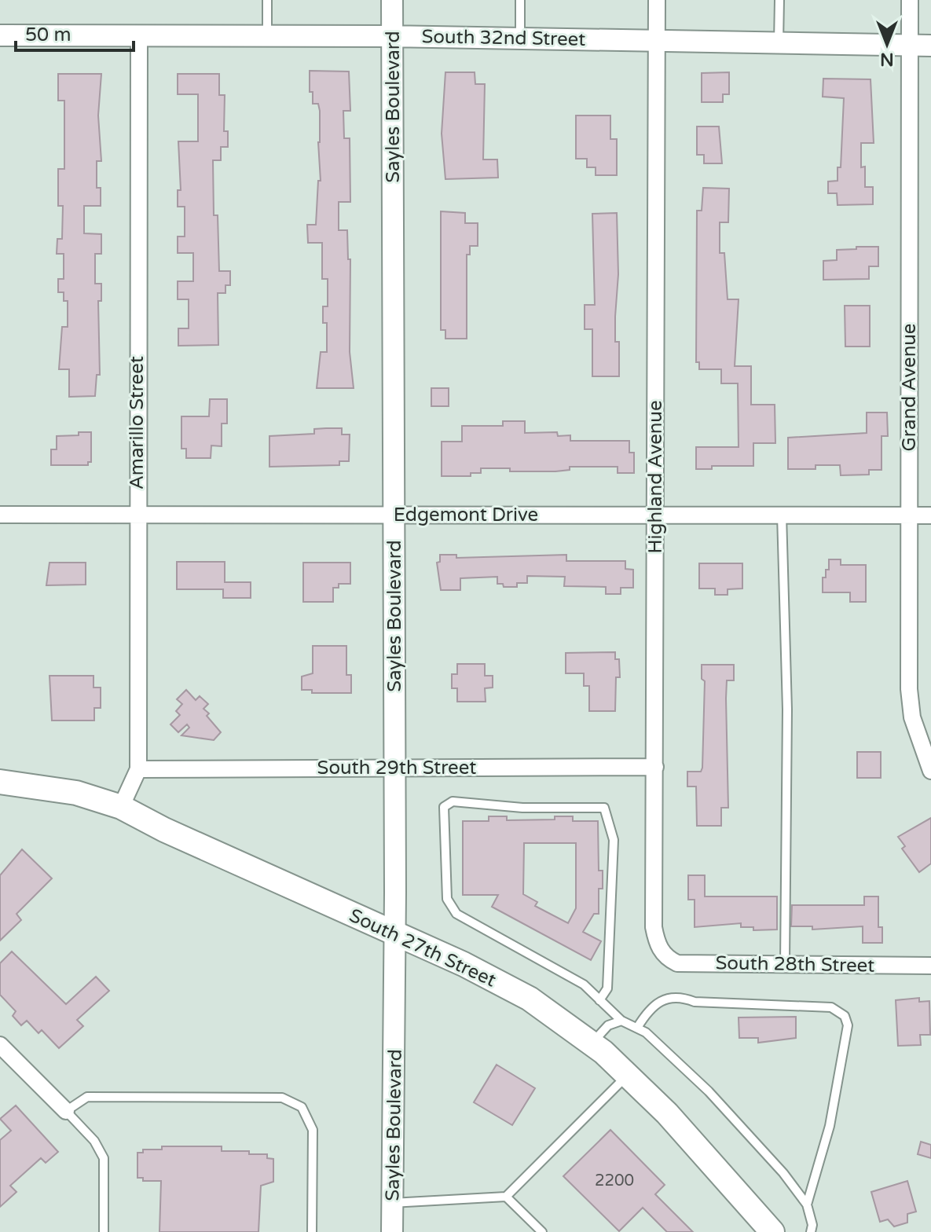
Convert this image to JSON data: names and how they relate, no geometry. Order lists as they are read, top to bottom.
{
  "streets": {
    "main road": ["South 27th Street"],
    "street": [
      "South 32nd Street",
      "Sayles Boulevard",
      "Grand Avenue",
      "Amarillo Street",
      "Highland Avenue",
      "Edgemont Drive",
      "South 29th Street",
      "South 28th Street"
    ]
  },
  "crossings": [
    ["South 32nd Street", "Sayles Boulevard"],
    ["South 32nd Street", "Grand Avenue"],
    ["South 32nd Street", "Amarillo Street"],
    ["South 32nd Street", "Highland Avenue"],
    ["Sayles Boulevard", "Edgemont Drive"],
    ["Sayles Boulevard", "South 29th Street"],
    ["Sayles Boulevard", "South 27th Street"],
    ["Grand Avenue", "Edgemont Drive"],
    ["Amarillo Street", "Edgemont Drive"],
    ["Amarillo Street", "South 29th Street"],
    ["Amarillo Street", "South 27th Street"],
    ["Highland Avenue", "Edgemont Drive"],
    ["Highland Avenue", "South 29th Street"],
    ["Highland Avenue", "South 28th Street"]
  ],
  "house_numbers": ["2200"],
  "scale_bar": "50 m",
  "north": "bottom"
}
